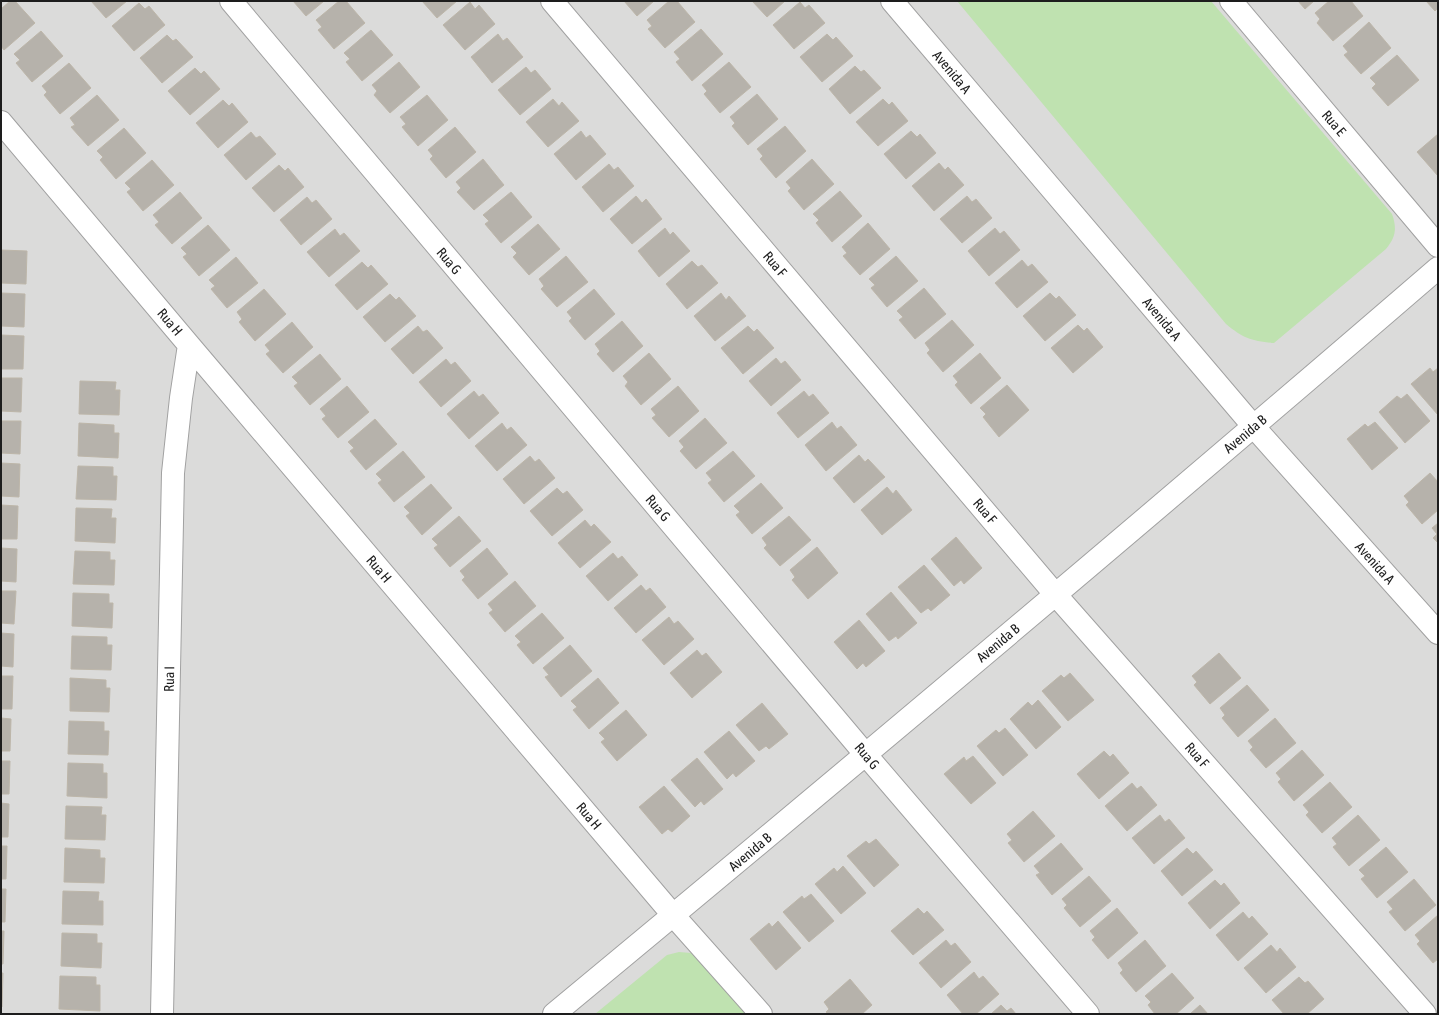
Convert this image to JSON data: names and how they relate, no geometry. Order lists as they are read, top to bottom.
{
  "streets": {
    "street": [
      "Avenida A",
      "Rua E",
      "Rua G",
      "Rua F",
      "Rua H",
      "Avenida B",
      "Rua I"
    ]
  },
  "crossings": [
    ["Avenida A", "Avenida B"],
    ["Rua G", "Avenida B"],
    ["Rua F", "Avenida B"],
    ["Rua H", "Avenida B"],
    ["Rua H", "Rua I"]
  ]
}
